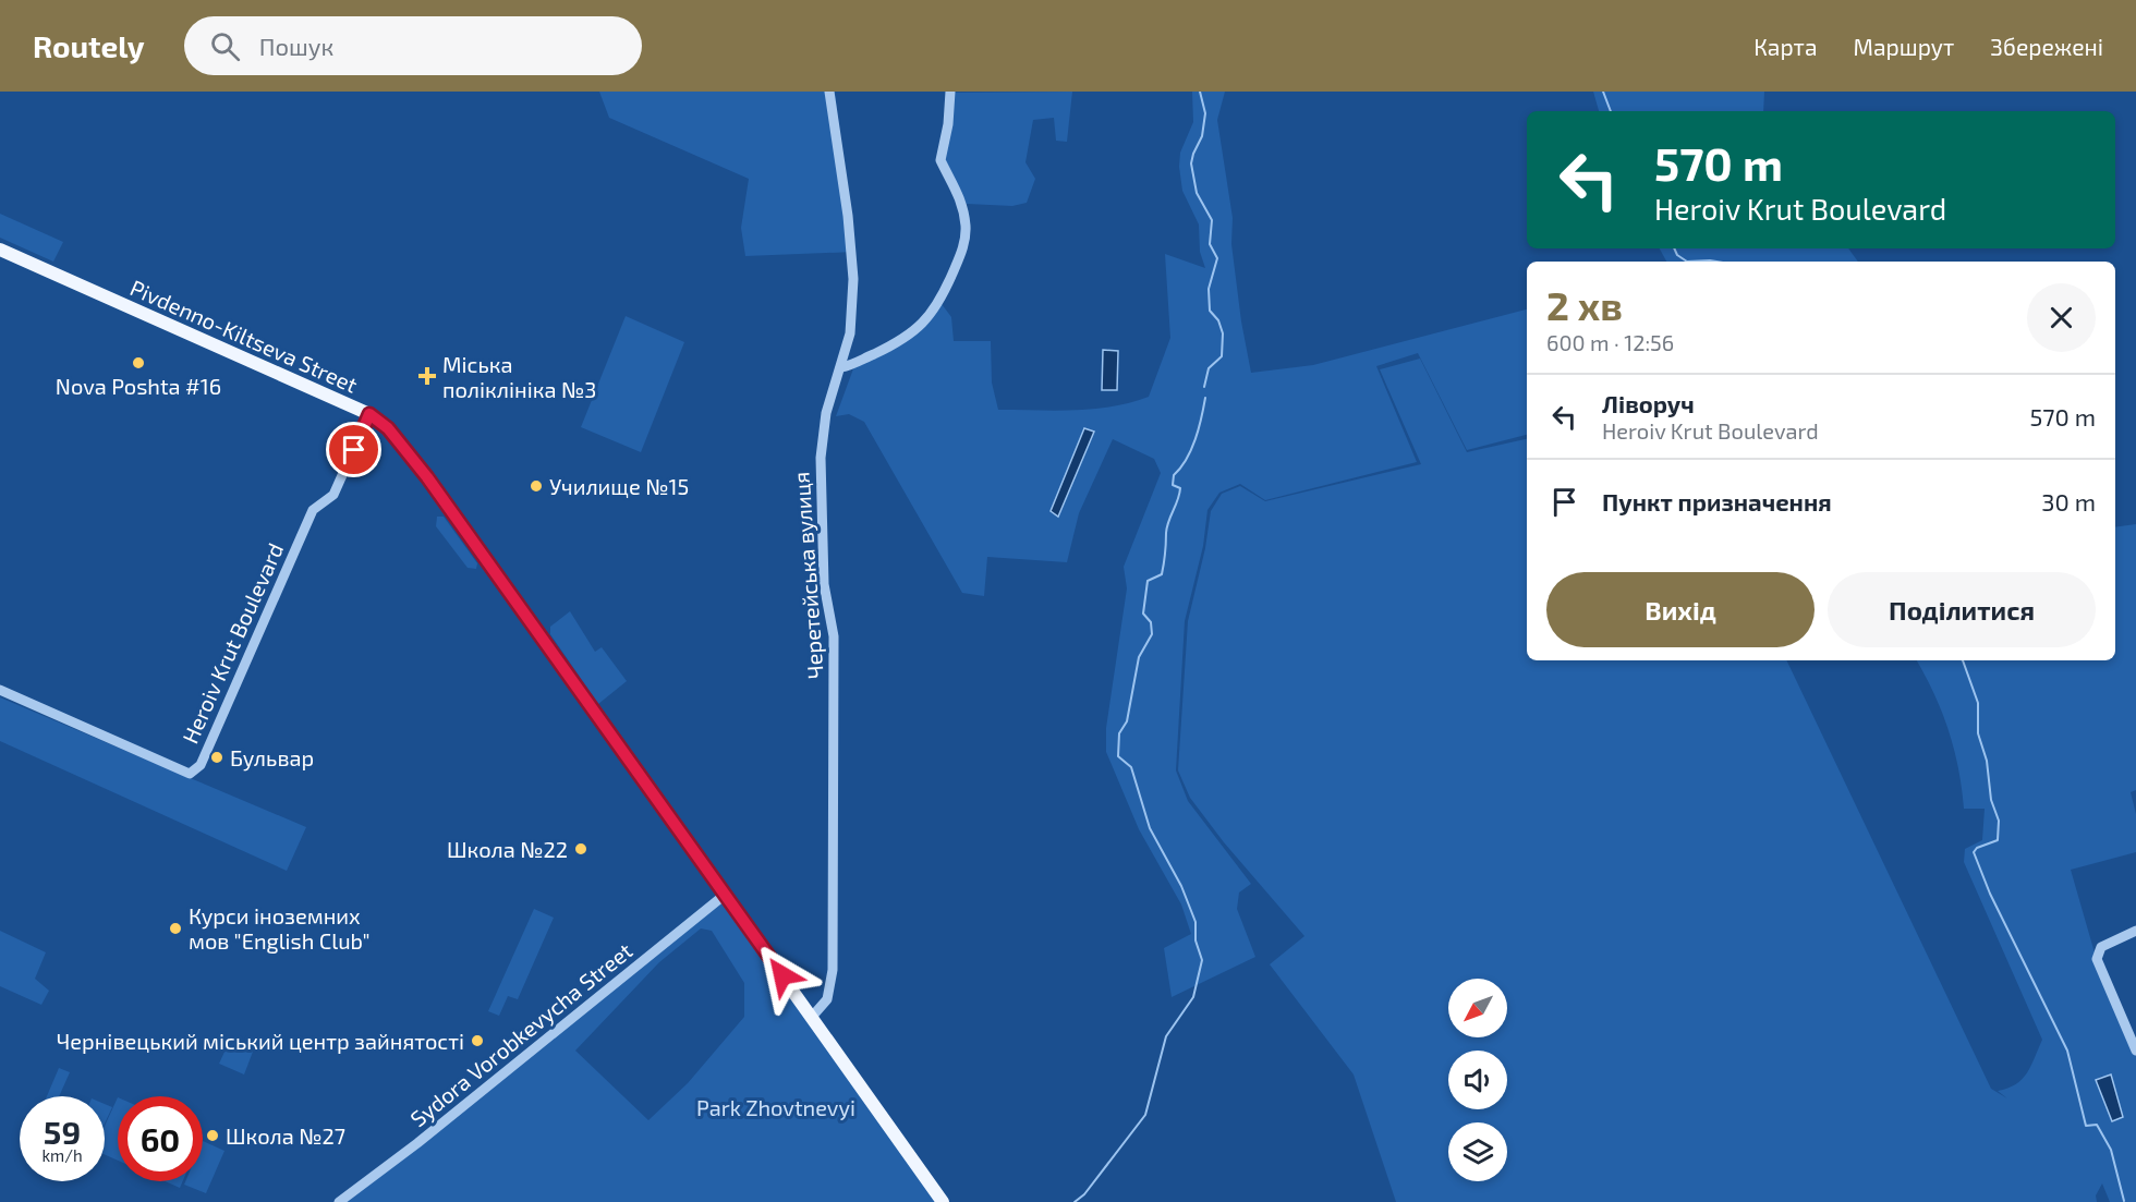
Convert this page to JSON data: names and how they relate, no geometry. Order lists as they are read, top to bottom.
{
  "streets": {
    "main road": ["Pivdenno-Kiltseva Street"],
    "street": ["Черетейська вулиця", "Heroiv Krut Boulevard", "Sydora Vorobkevycha Street"]
  },
  "crossings": [
    ["Pivdenno-Kiltseva Street", "Черетейська вулиця"],
    ["Pivdenno-Kiltseva Street", "Heroiv Krut Boulevard"],
    ["Pivdenno-Kiltseva Street", "Sydora Vorobkevycha Street"]
  ],
  "parks": ["Park Zhovtnevyi"],
  "places": {
    "other": [
      "Nova Poshta #16",
      "Училище №15",
      "Бульвар",
      "Школа №22",
      "Курси іноземних мов \"English Club\"",
      "Чернівецький міський центр зайнятості",
      "Школа №27"
    ],
    "health": ["Міська поліклініка №3"]
  },
  "north": "bottom left",
  "page": {
    "header": "Routely",
    "search": "Пошук",
    "nav": ["Карта", "Маршрут", "Збережені"],
    "turn": ["570 m", "Heroiv Krut Boulevard"],
    "heading": ["2 хв", "600 m · 12:56"],
    "list": [
      {
        "name": "Ліворуч",
        "note": "Heroiv Krut Boulevard",
        "value": "570 m"
      },
      {
        "name": "Пункт призначення",
        "value": "30 m"
      }
    ],
    "buttons": ["Вихід", "Поділитися"],
    "speed": "59 km/h",
    "limit": "60"
  }
}
